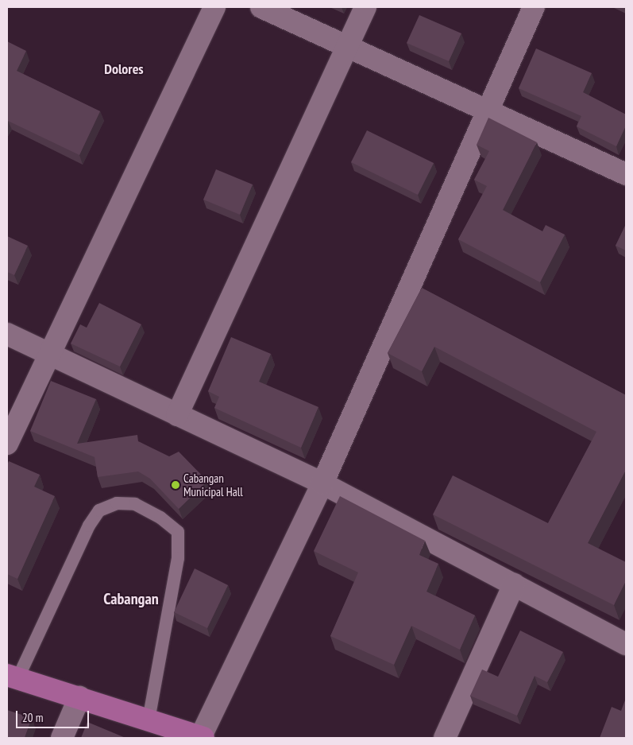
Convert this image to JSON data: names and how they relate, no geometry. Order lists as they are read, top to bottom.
{
  "districts": ["Dolores", "Cabangan"],
  "places": ["Cabangan Municipal Hall"],
  "scale_bar": "20 m"
}
